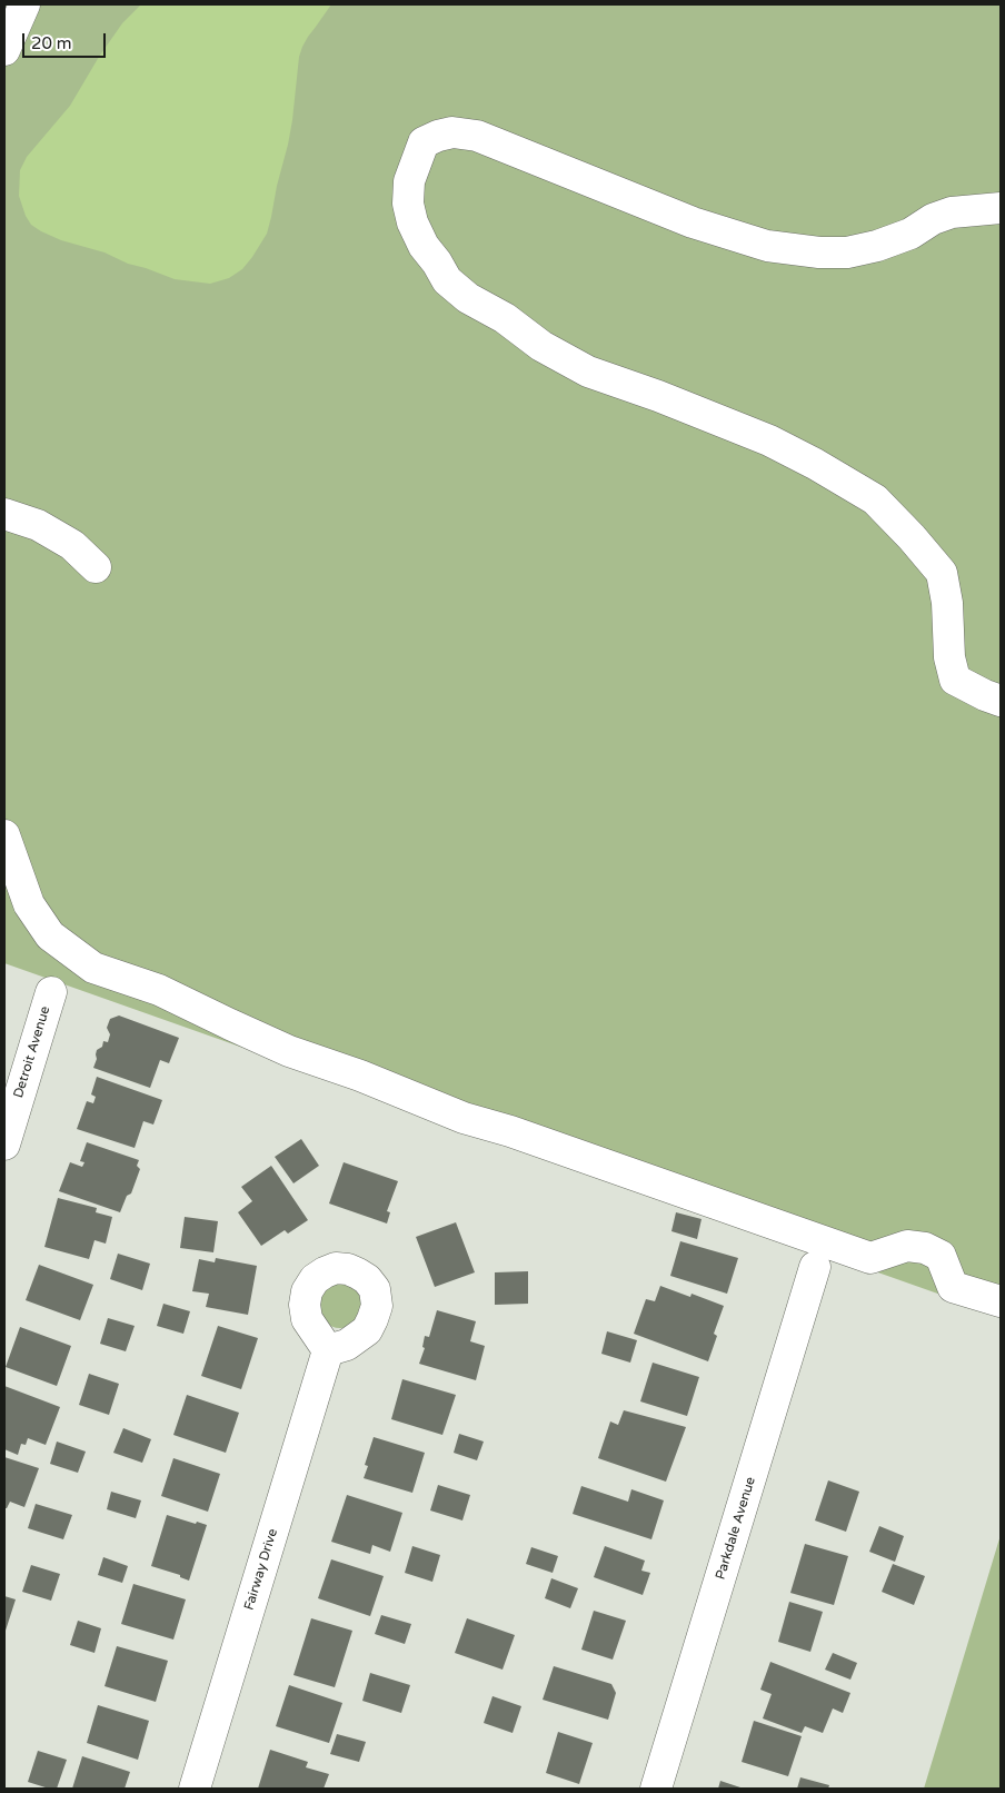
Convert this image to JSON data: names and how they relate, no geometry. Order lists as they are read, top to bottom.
{
  "streets": {
    "street": ["Detroit Avenue", "Parkdale Avenue", "Fairway Drive"]
  },
  "scale_bar": "20 m"
}
